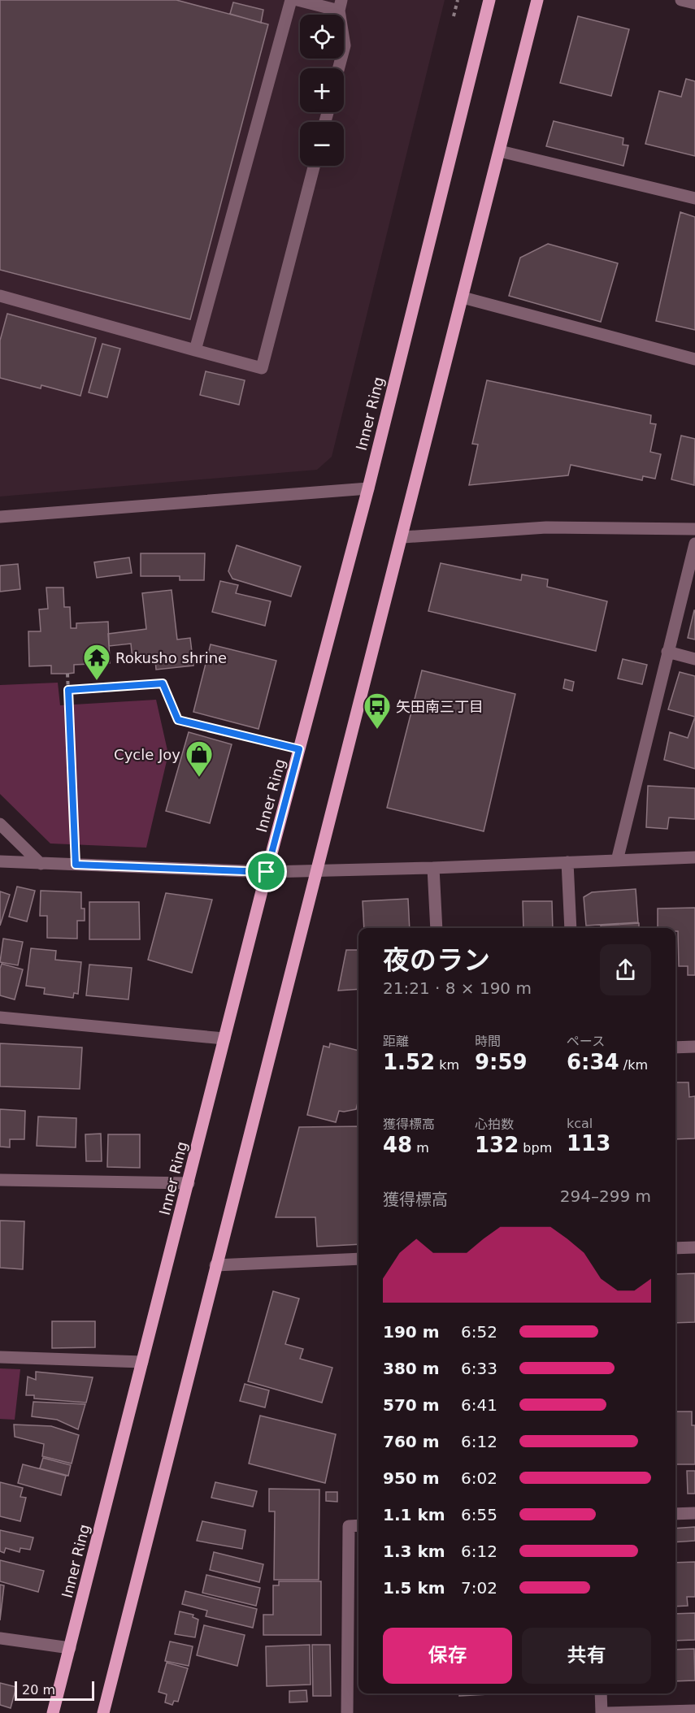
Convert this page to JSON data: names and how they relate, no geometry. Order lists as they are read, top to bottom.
{
  "streets": {
    "main road": ["Inner Ring"]
  },
  "places": {
    "temple": ["Rokusho shrine"],
    "bus stop": ["矢田南三丁目"],
    "shop": ["Cycle Joy"]
  },
  "scale_bar": "20 m",
  "page": {
    "map_buttons": ["+", "−"],
    "heading": ["夜のラン", "21:21 · 8 × 190 m"],
    "stats": [
      ["距離", "1.52 km"],
      ["時間", "9:59"],
      ["ペース", "6:34 /km"],
      ["獲得標高", "48 m"],
      ["心拍数", "132 bpm"],
      ["kcal", "113"]
    ],
    "chart": ["獲得標高", "294–299 m"],
    "list": [
      {
        "name": "190 m",
        "note": "6:52"
      },
      {
        "name": "380 m",
        "note": "6:33"
      },
      {
        "name": "570 m",
        "note": "6:41"
      },
      {
        "name": "760 m",
        "note": "6:12"
      },
      {
        "name": "950 m",
        "note": "6:02"
      },
      {
        "name": "1.1 km",
        "note": "6:55"
      },
      {
        "name": "1.3 km",
        "note": "6:12"
      },
      {
        "name": "1.5 km",
        "note": "7:02"
      }
    ],
    "buttons": ["保存", "共有"],
    "scale": "20 m"
  }
}
